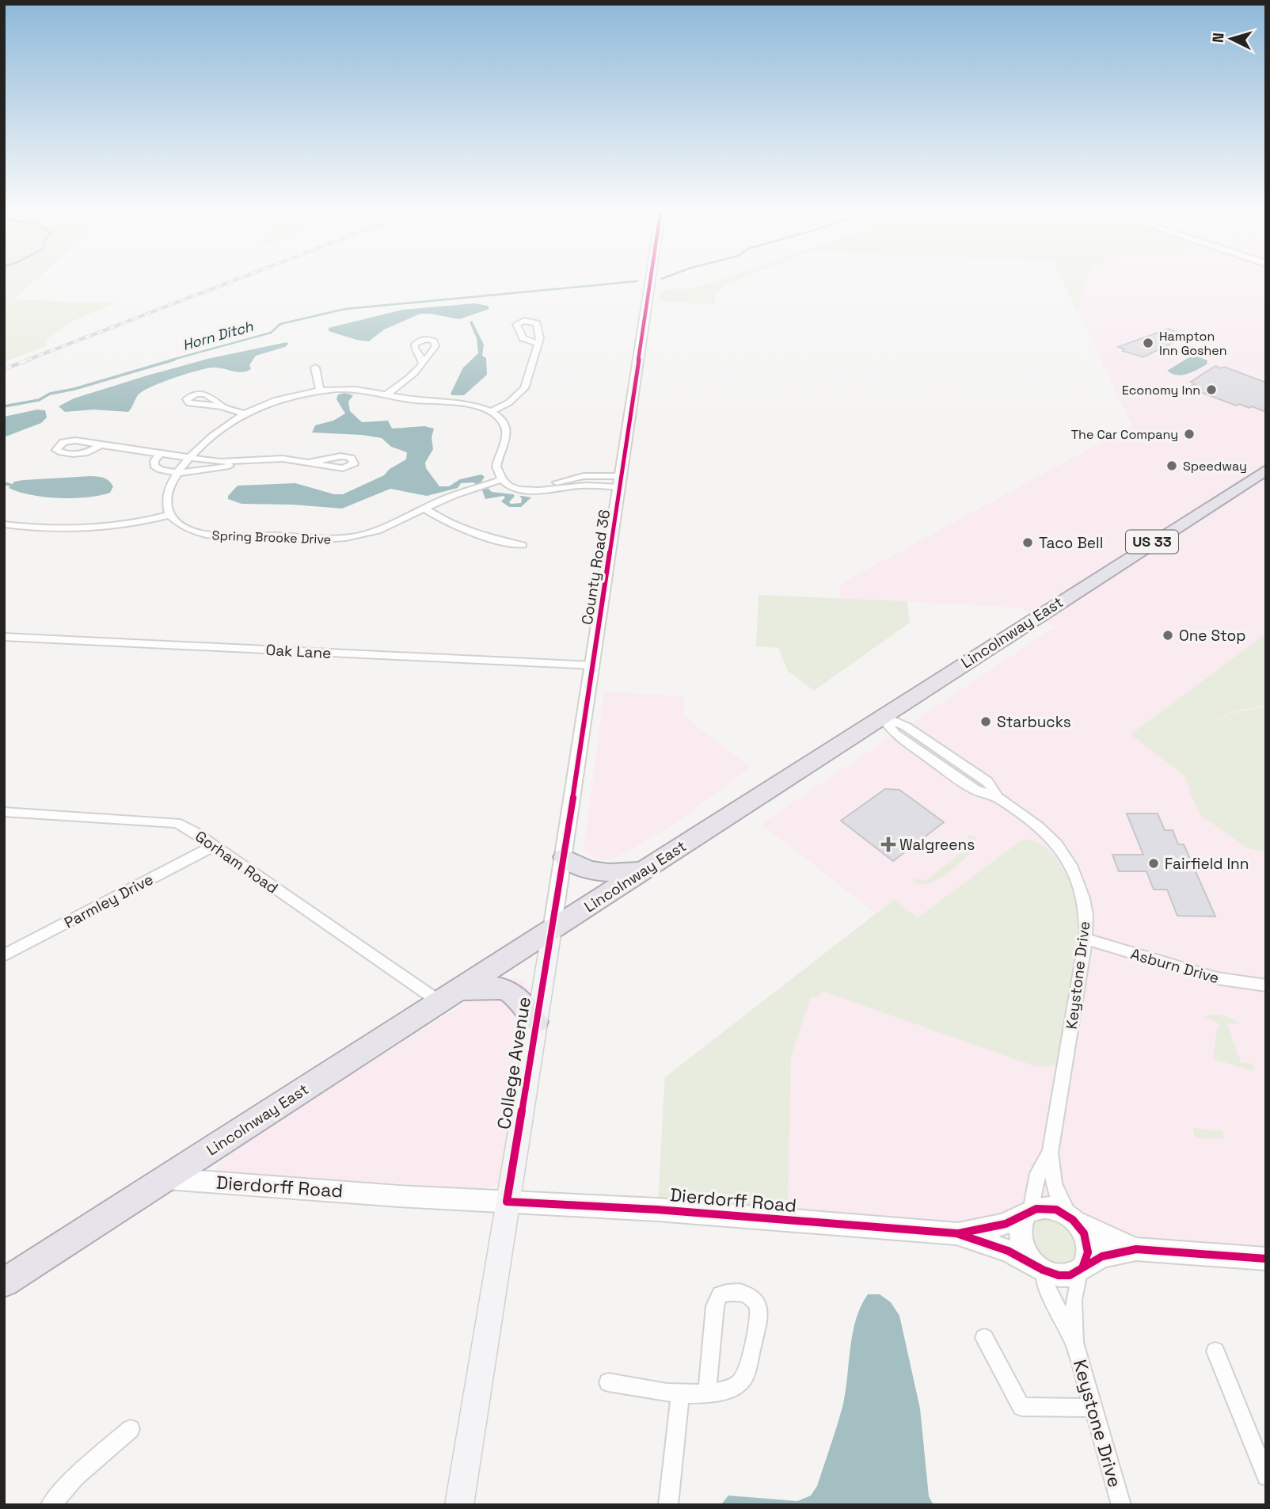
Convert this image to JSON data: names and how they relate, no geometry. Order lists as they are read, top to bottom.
{
  "streets": {
    "highway": ["US 33", "Lincolnway East"],
    "main road": ["College Avenue"],
    "street": [
      "Spring Brooke Drive",
      "County Road 36",
      "Oak Lane",
      "Gorham Road",
      "Parmley Drive",
      "Asburn Drive",
      "Keystone Drive",
      "Dierdorff Road"
    ]
  },
  "crossings": [
    ["County Road 36", "Lincolnway East"],
    ["County Road 36", "Oak Lane"],
    ["County Road 36", "College Avenue"],
    ["Lincolnway East", "Gorham Road"],
    ["Lincolnway East", "Keystone Drive"],
    ["Lincolnway East", "College Avenue"],
    ["Lincolnway East", "Dierdorff Road"],
    ["Gorham Road", "Parmley Drive"],
    ["Asburn Drive", "Keystone Drive"],
    ["Keystone Drive", "Dierdorff Road"],
    ["College Avenue", "Dierdorff Road"]
  ],
  "water": ["Horn Ditch"],
  "places": {
    "other": [
      "Hampton Inn Goshen",
      "Economy Inn",
      "The Car Company",
      "Speedway",
      "Taco Bell",
      "One Stop",
      "Starbucks",
      "Fairfield Inn"
    ],
    "health": ["Walgreens"]
  },
  "north": "left"
}
